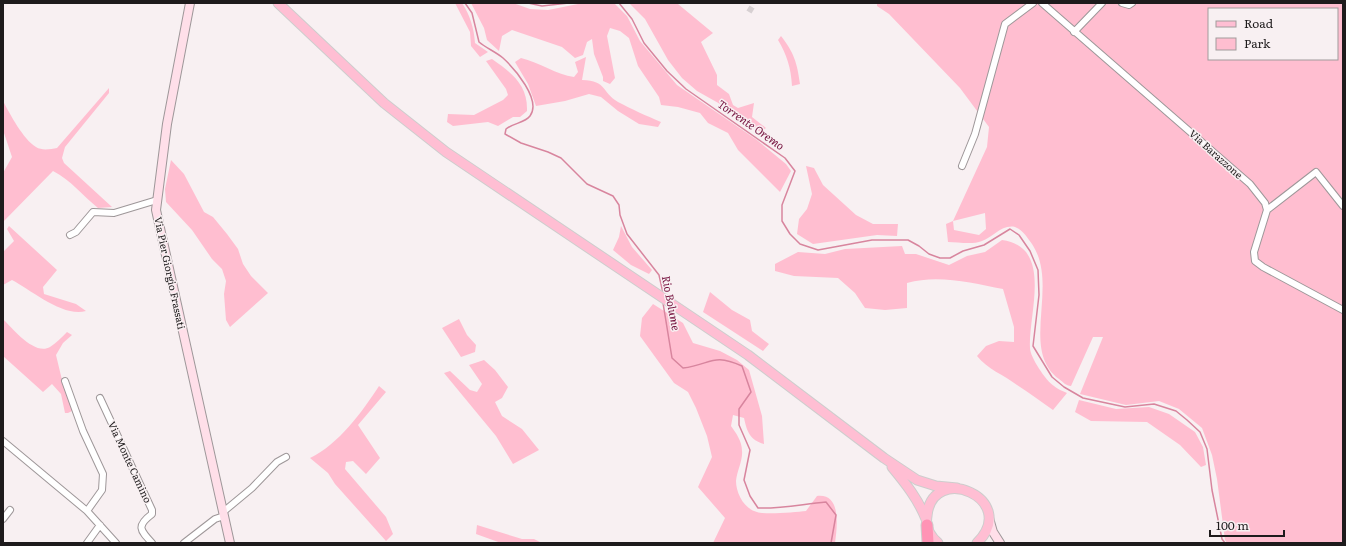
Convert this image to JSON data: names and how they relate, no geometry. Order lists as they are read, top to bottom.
{
  "streets": {
    "street": ["Via Barazzone", "Via Pier Giorgio Frassati", "Via Monte Camino"]
  },
  "water": ["Torrente Oremo", "Rio Bolume"],
  "legend": ["Road", "Park"],
  "scale_bar": "100 m"
}
